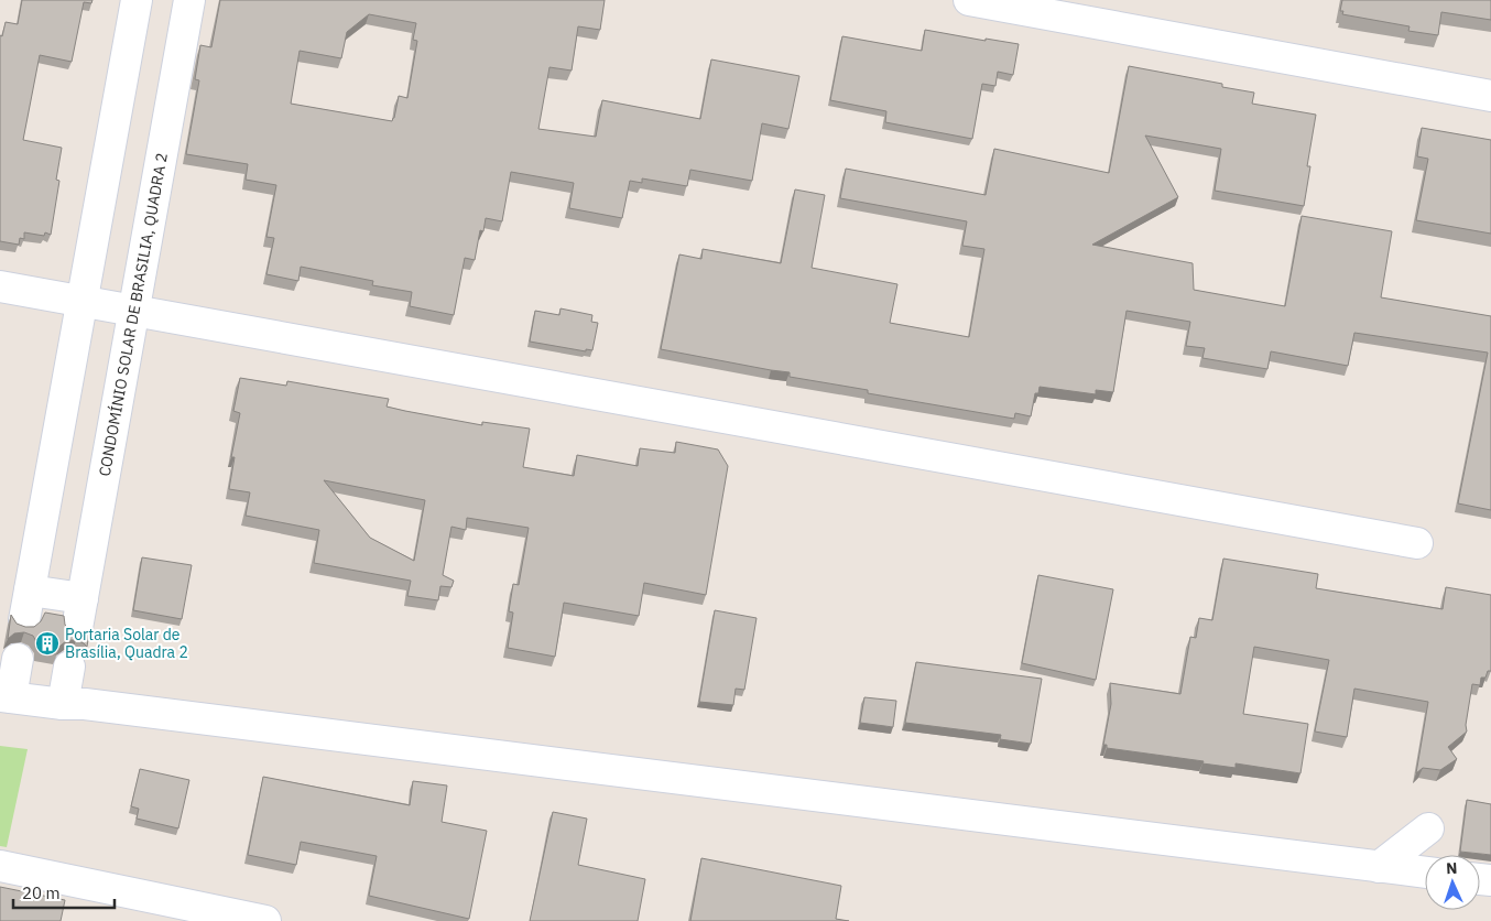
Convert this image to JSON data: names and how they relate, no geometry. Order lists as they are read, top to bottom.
{
  "streets": {
    "street": ["CONDOMÍNIO SOLAR DE BRASILIA, QUADRA 2"]
  },
  "places": {
    "building": ["Portaria Solar de Brasília, Quadra 2"]
  },
  "scale_bar": "20 m",
  "north": "top"
}
